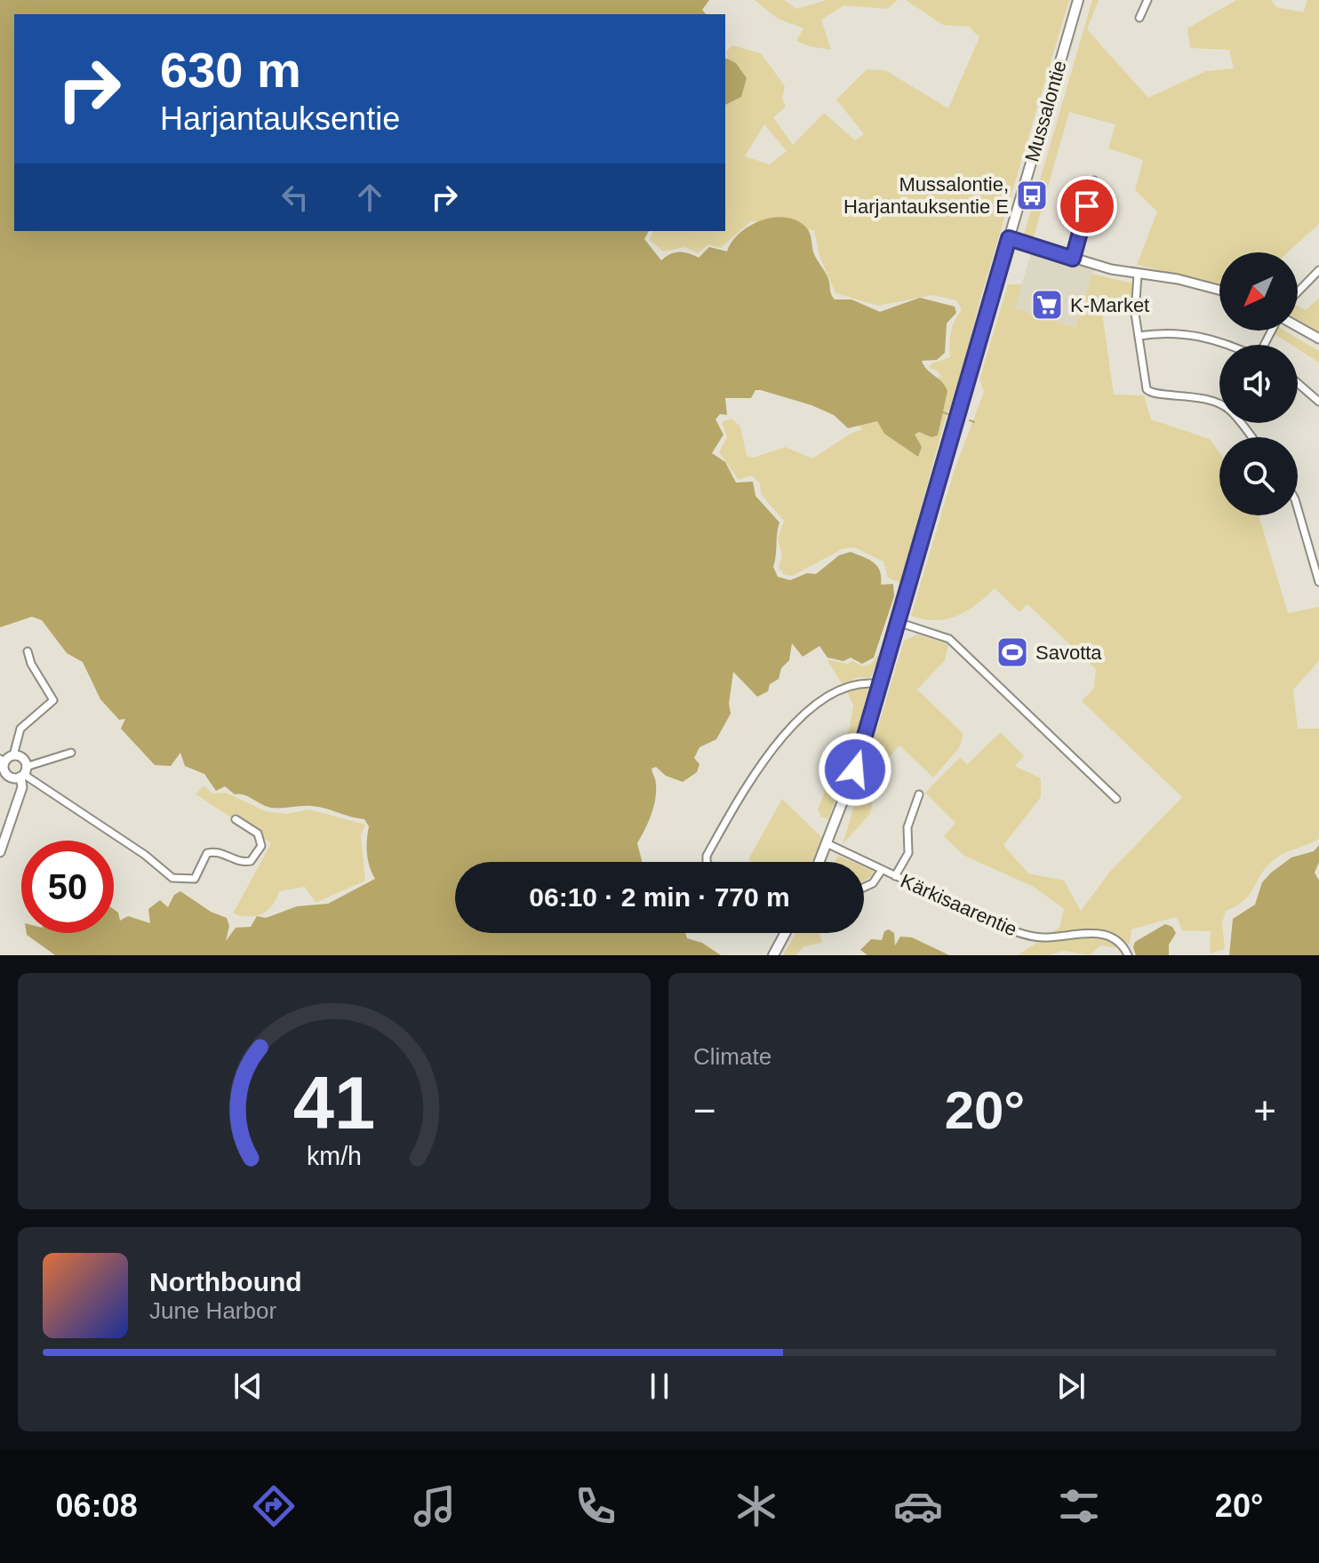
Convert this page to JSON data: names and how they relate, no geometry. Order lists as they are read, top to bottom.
{
  "streets": {
    "main road": ["Mussalontie"],
    "street": ["Kärkisaarentie"]
  },
  "crossings": [
    ["Mussalontie", "Kärkisaarentie"]
  ],
  "places": {
    "bus stop": ["Mussalontie, Harjantauksentie E"],
    "supermarket": ["K-Market"],
    "sports": ["Savotta"]
  },
  "north": "bottom left",
  "page": {
    "turn": ["630 m", "Harjantauksentie"],
    "limit": "50",
    "trip": "06:10 · 2 min · 770 m",
    "tile": "Climate",
    "heat": ["−", "20°", "+"],
    "song": ["Northbound", "June Harbor"],
    "tabs": ["06:08", "20°"],
    "gauge": ["41", "km/h"]
  }
}
